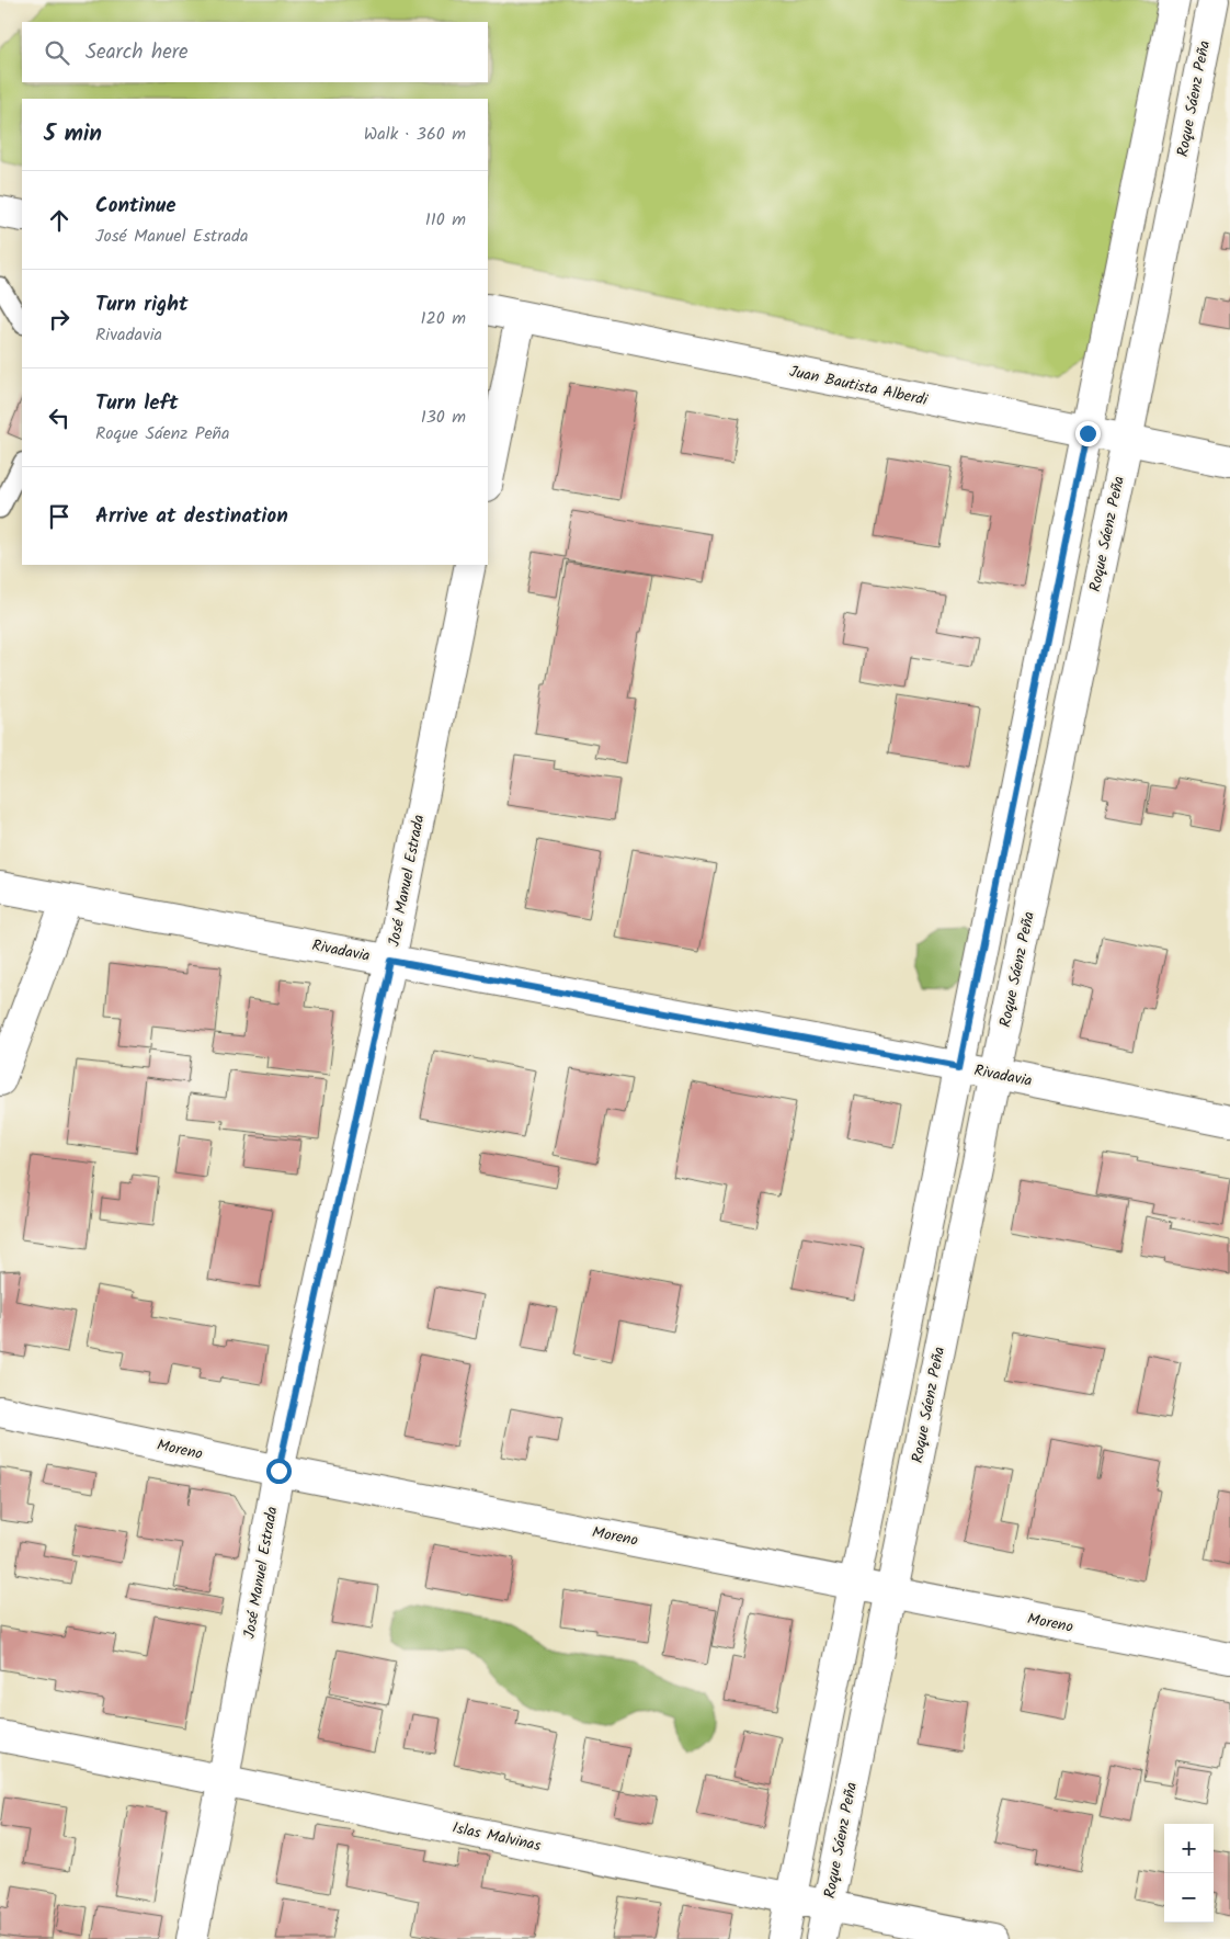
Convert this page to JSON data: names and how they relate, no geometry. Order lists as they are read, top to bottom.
{
  "streets": {
    "street": [
      "Roque Sáenz Peña",
      "Juan Bautista Alberdi",
      "José Manuel Estrada",
      "Rivadavia",
      "Moreno",
      "Islas Malvinas"
    ]
  },
  "crossings": [
    ["Roque Sáenz Peña", "Juan Bautista Alberdi"],
    ["Roque Sáenz Peña", "Rivadavia"],
    ["Roque Sáenz Peña", "Moreno"],
    ["Roque Sáenz Peña", "Islas Malvinas"],
    ["José Manuel Estrada", "Rivadavia"],
    ["José Manuel Estrada", "Moreno"],
    ["José Manuel Estrada", "Islas Malvinas"]
  ],
  "page": {
    "search": "Search here",
    "heading": ["5 min", "Walk · 360 m"],
    "list": [
      ["Continue", "José Manuel Estrada", "110 m"],
      ["Turn right", "Rivadavia", "120 m"],
      ["Turn left", "Roque Sáenz Peña", "130 m"],
      "Arrive at destination"
    ],
    "map_buttons": ["+", "−"]
  }
}
